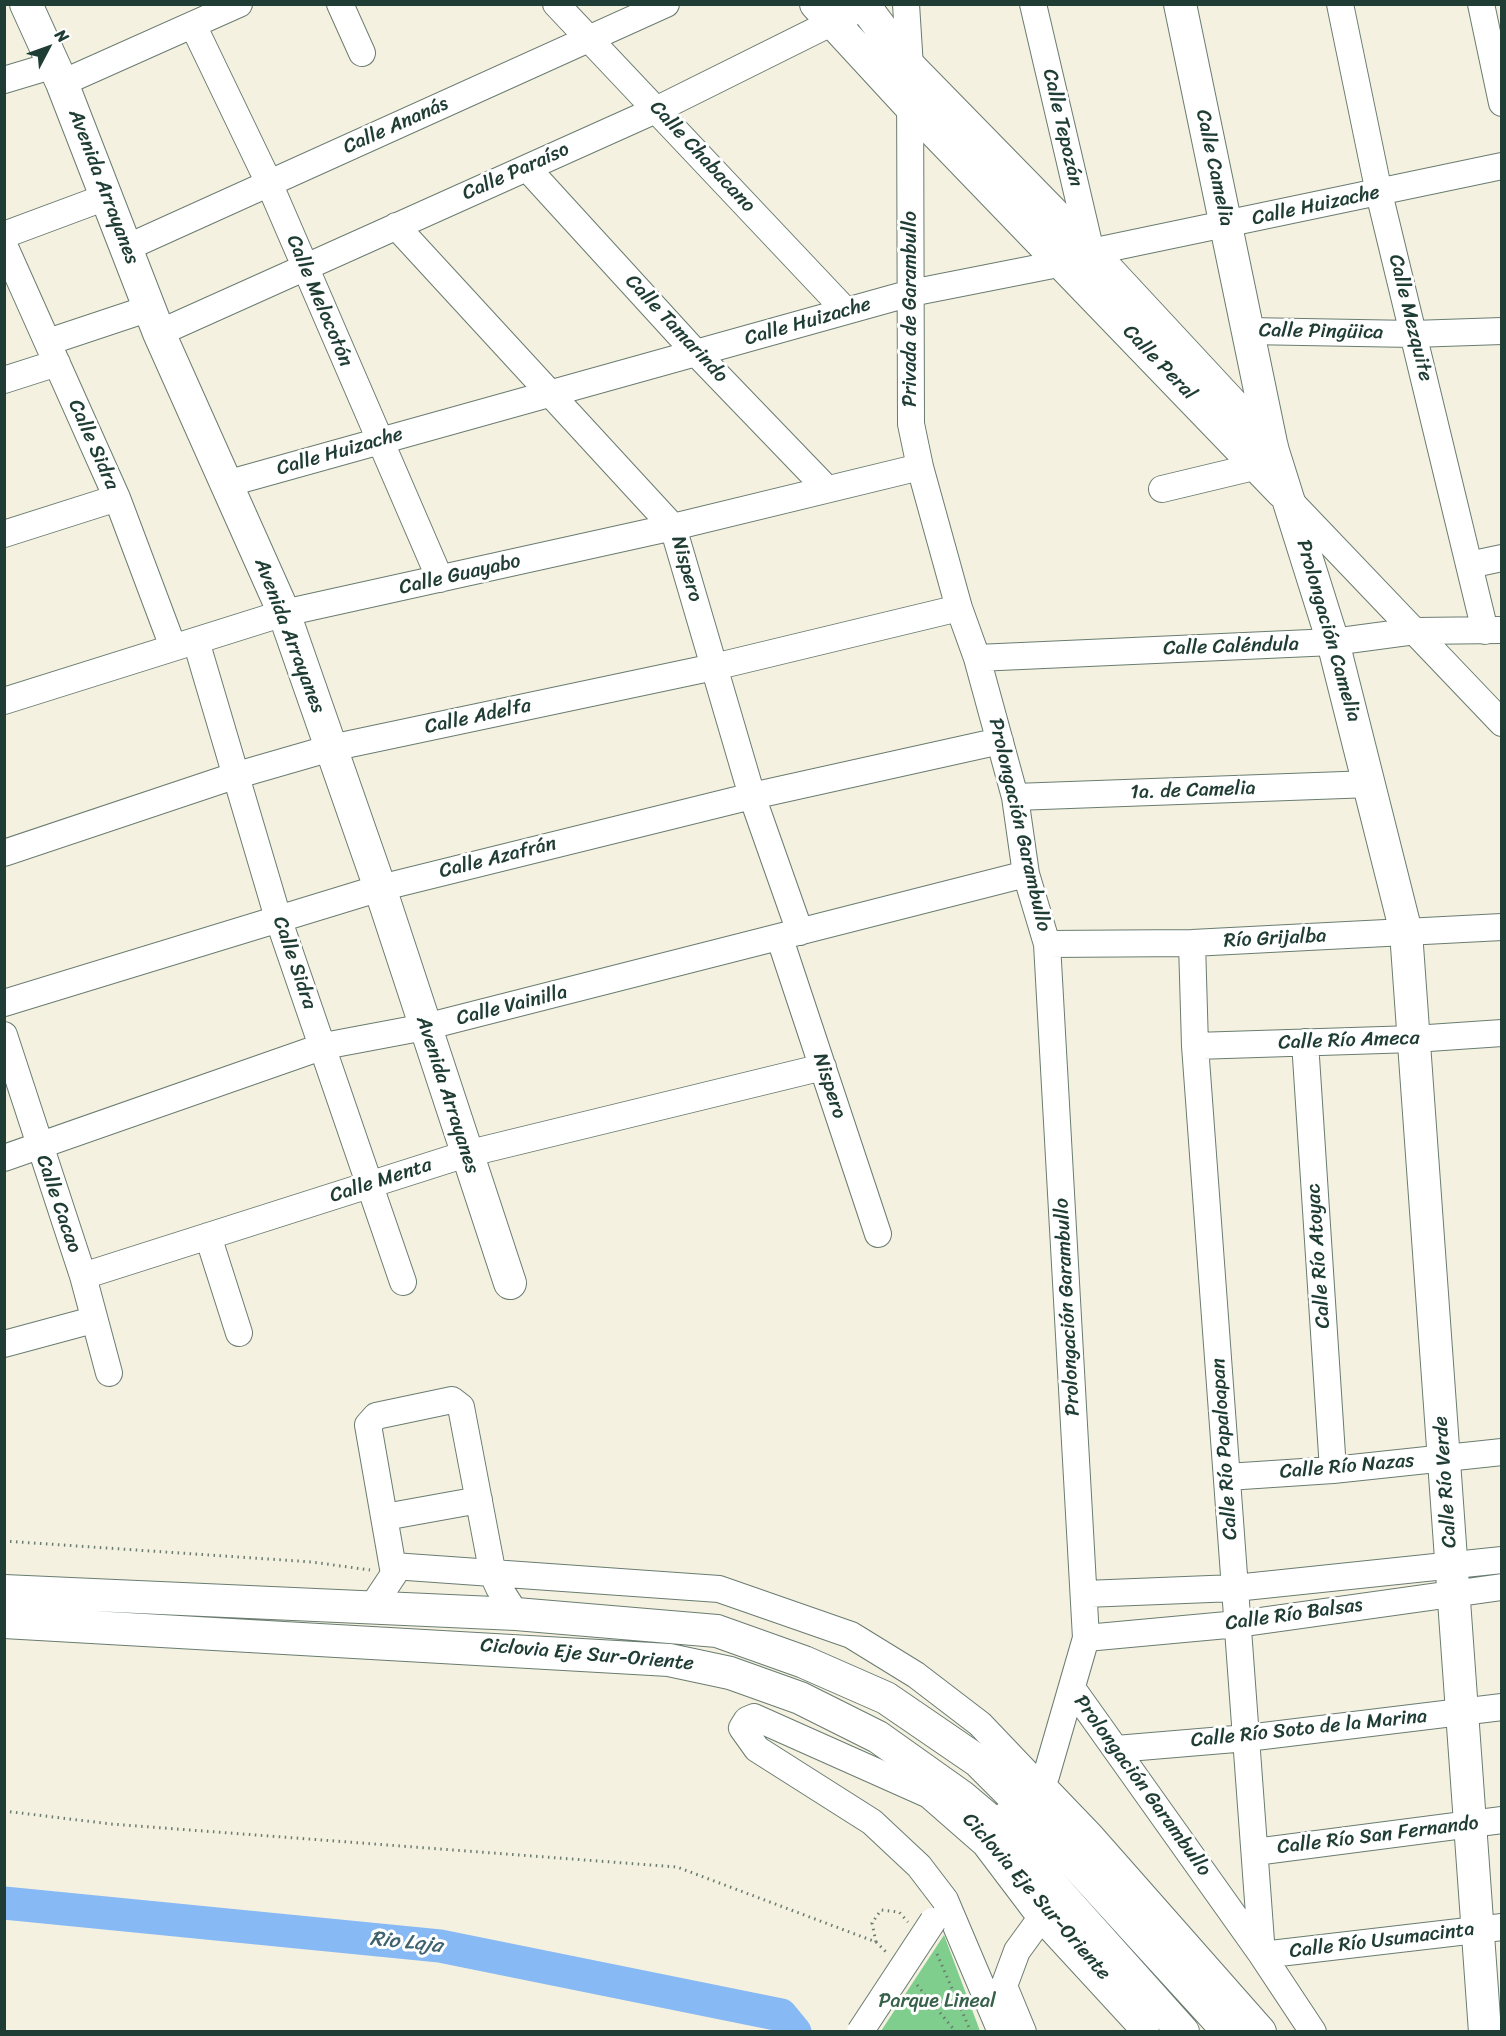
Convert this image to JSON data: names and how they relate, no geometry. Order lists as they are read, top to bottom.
{
  "streets": {
    "main road": [
      "Calle Camelia",
      "Avenida Arrayanes",
      "Calle Peral",
      "Prolongación Camelia",
      "Calle Río Verde"
    ],
    "street": [
      "Calle Ananás",
      "Calle Tepozán",
      "Calle Chabacano",
      "Calle Paraíso",
      "Calle Huizache",
      "Calle Melocotón",
      "Privada de Garambullo",
      "Calle Mezquite",
      "Calle Tamarindo",
      "Calle Pingüica",
      "Calle Sidra",
      "Nispero",
      "Calle Guayabo",
      "Calle Caléndula",
      "Calle Adelfa",
      "1a. de Camelia",
      "Prolongación Garambullo",
      "Calle Azafrán",
      "Río Grijalba",
      "Calle Vainilla",
      "Calle Río Ameca",
      "Calle Menta",
      "Calle Cacao",
      "Calle Río Atoyac",
      "Calle Río Papaloapan",
      "Calle Río Nazas",
      "Calle Río Balsas",
      "Calle Río Soto de la Marina",
      "Calle Río San Fernando",
      "Calle Río Usumacinta"
    ]
  },
  "crossings": [
    ["Calle Ananás", "Calle Chabacano"],
    ["Calle Ananás", "Avenida Arrayanes"],
    ["Calle Ananás", "Calle Melocotón"],
    ["Calle Tepozán", "Calle Huizache"],
    ["Calle Tepozán", "Calle Peral"],
    ["Calle Chabacano", "Calle Paraíso"],
    ["Calle Chabacano", "Calle Huizache"],
    ["Calle Camelia", "Calle Huizache"],
    ["Calle Camelia", "Calle Pingüica"],
    ["Calle Paraíso", "Avenida Arrayanes"],
    ["Calle Paraíso", "Calle Melocotón"],
    ["Calle Paraíso", "Calle Tamarindo"],
    ["Calle Paraíso", "Calle Peral"],
    ["Calle Paraíso", "Calle Sidra"],
    ["Calle Paraíso", "Nispero"],
    ["Avenida Arrayanes", "Calle Huizache"],
    ["Avenida Arrayanes", "Calle Guayabo"],
    ["Avenida Arrayanes", "Calle Adelfa"],
    ["Avenida Arrayanes", "Calle Azafrán"],
    ["Avenida Arrayanes", "Calle Vainilla"],
    ["Avenida Arrayanes", "Calle Menta"],
    ["Calle Huizache", "Calle Melocotón"],
    ["Calle Huizache", "Privada de Garambullo"],
    ["Calle Huizache", "Calle Mezquite"],
    ["Calle Huizache", "Calle Tamarindo"],
    ["Calle Huizache", "Calle Peral"],
    ["Calle Huizache", "Nispero"],
    ["Calle Melocotón", "Calle Guayabo"],
    ["Privada de Garambullo", "Calle Peral"],
    ["Privada de Garambullo", "Calle Guayabo"],
    ["Privada de Garambullo", "Calle Adelfa"],
    ["Privada de Garambullo", "Prolongación Garambullo"],
    ["Calle Mezquite", "Calle Pingüica"],
    ["Calle Mezquite", "Calle Caléndula"],
    ["Calle Tamarindo", "Calle Guayabo"],
    ["Calle Peral", "Prolongación Camelia"],
    ["Calle Peral", "Calle Caléndula"],
    ["Calle Sidra", "Calle Guayabo"],
    ["Calle Sidra", "Calle Adelfa"],
    ["Calle Sidra", "Calle Azafrán"],
    ["Calle Sidra", "Calle Vainilla"],
    ["Calle Sidra", "Calle Menta"],
    ["Nispero", "Calle Guayabo"],
    ["Nispero", "Calle Adelfa"],
    ["Nispero", "Calle Azafrán"],
    ["Nispero", "Calle Vainilla"],
    ["Nispero", "Calle Menta"],
    ["Prolongación Camelia", "Calle Caléndula"],
    ["Prolongación Camelia", "1a. de Camelia"],
    ["Prolongación Camelia", "Río Grijalba"],
    ["Prolongación Camelia", "Calle Río Verde"],
    ["Calle Caléndula", "Prolongación Garambullo"],
    ["Calle Adelfa", "Prolongación Garambullo"],
    ["1a. de Camelia", "Prolongación Garambullo"],
    ["Prolongación Garambullo", "Calle Azafrán"],
    ["Prolongación Garambullo", "Río Grijalba"],
    ["Prolongación Garambullo", "Calle Vainilla"],
    ["Prolongación Garambullo", "Calle Río Papaloapan"],
    ["Prolongación Garambullo", "Calle Río Balsas"],
    ["Prolongación Garambullo", "Calle Río Soto de la Marina"],
    ["Prolongación Garambullo", "Calle Río Usumacinta"],
    ["Río Grijalba", "Calle Río Papaloapan"],
    ["Río Grijalba", "Calle Río Verde"],
    ["Calle Vainilla", "Calle Cacao"],
    ["Calle Río Ameca", "Calle Río Atoyac"],
    ["Calle Río Ameca", "Calle Río Papaloapan"],
    ["Calle Río Ameca", "Calle Río Verde"],
    ["Calle Menta", "Calle Cacao"],
    ["Calle Río Atoyac", "Calle Río Nazas"],
    ["Calle Río Papaloapan", "Calle Río Nazas"],
    ["Calle Río Papaloapan", "Calle Río Balsas"],
    ["Calle Río Papaloapan", "Calle Río Soto de la Marina"],
    ["Calle Río Papaloapan", "Calle Río San Fernando"],
    ["Calle Río Papaloapan", "Calle Río Usumacinta"],
    ["Calle Río Nazas", "Calle Río Verde"],
    ["Calle Río Verde", "Calle Río Balsas"],
    ["Calle Río Verde", "Calle Río Soto de la Marina"],
    ["Calle Río Verde", "Calle Río San Fernando"],
    ["Calle Río Verde", "Calle Río Usumacinta"]
  ],
  "water": ["Rio Laja"],
  "parks": ["Parque Lineal"],
  "north": "top right"
}
